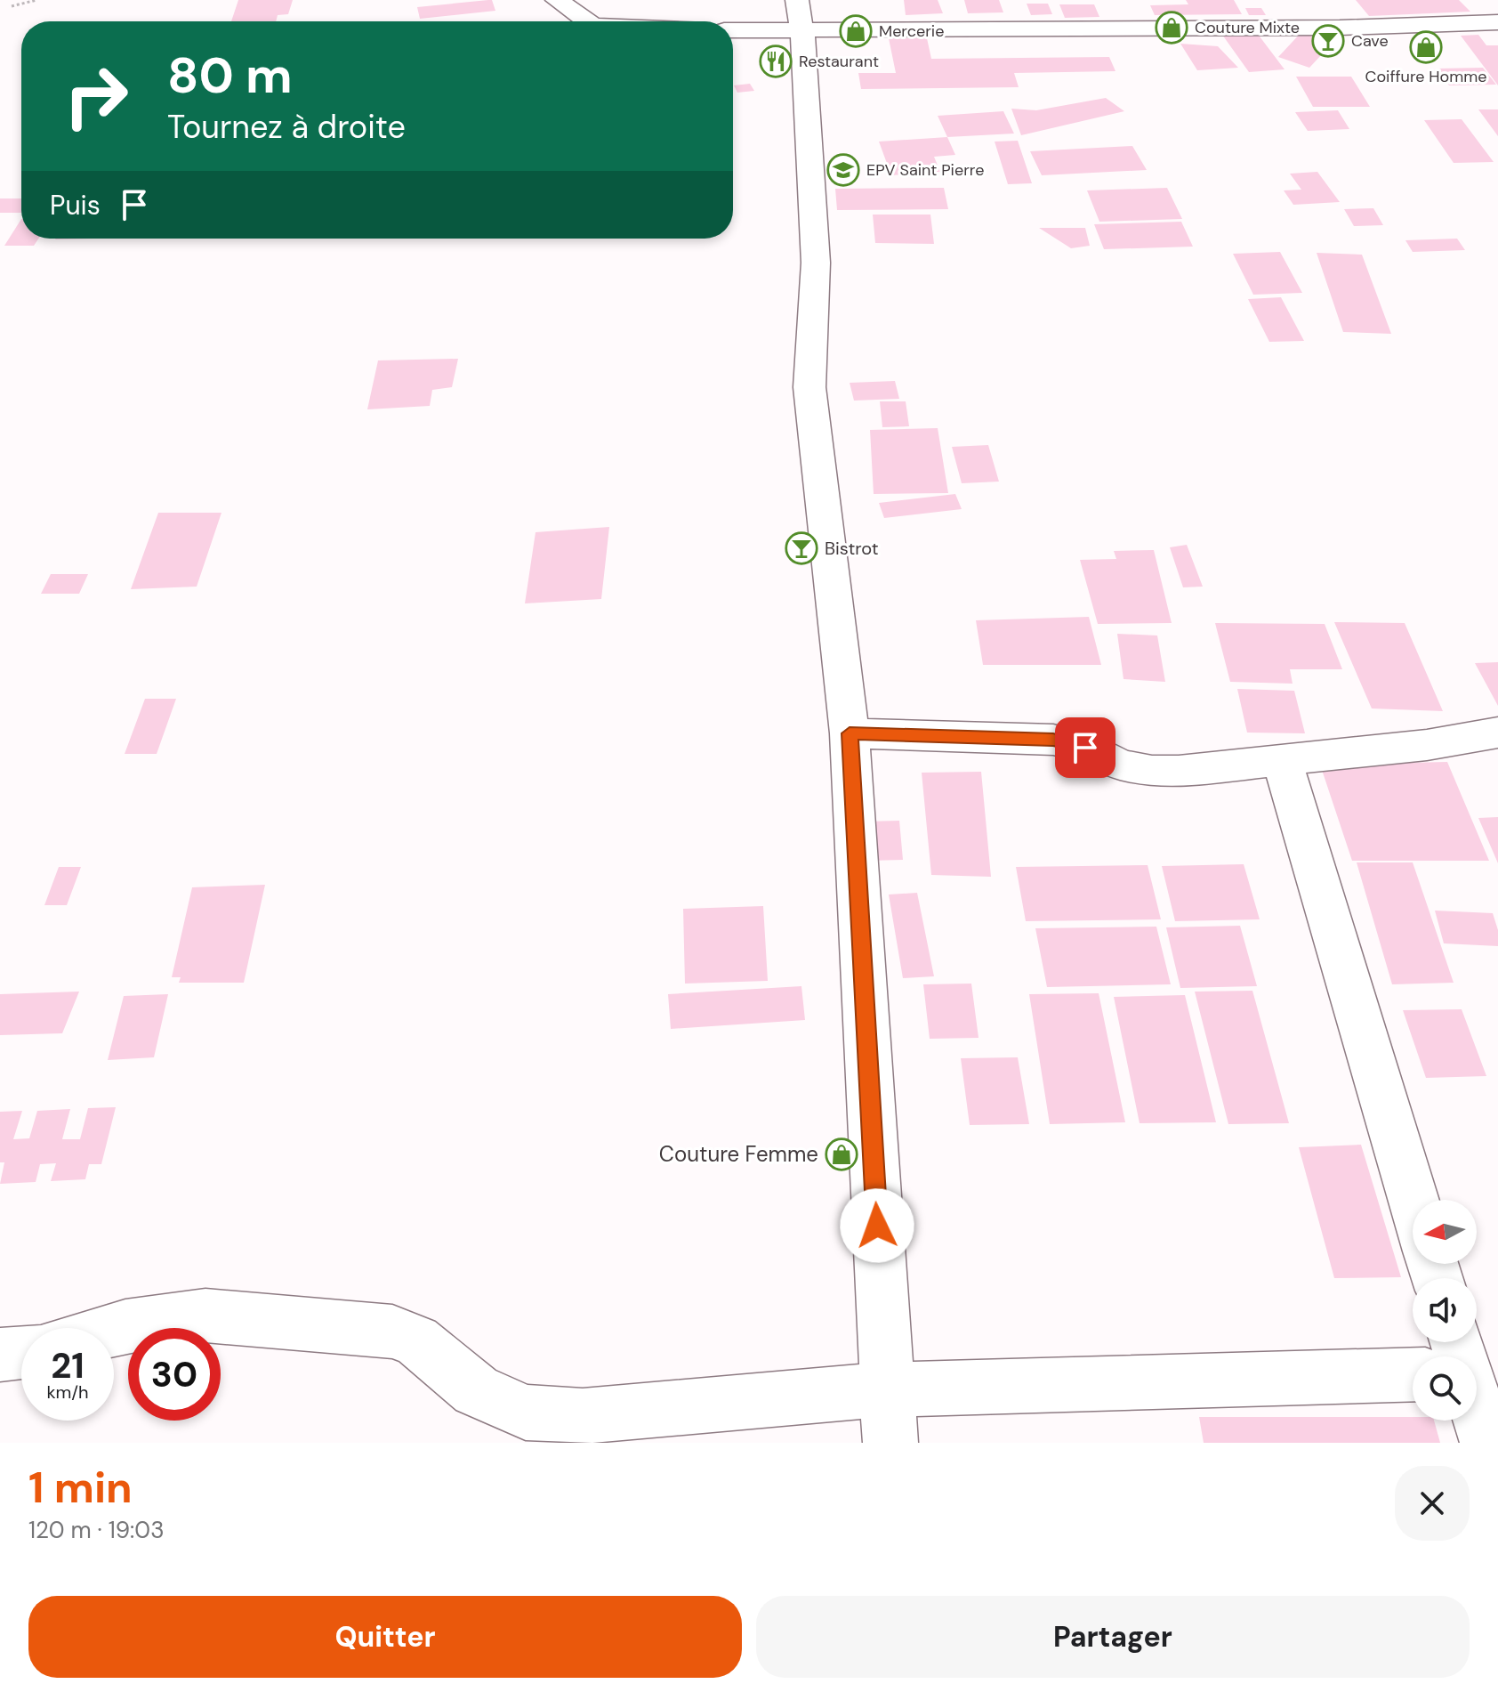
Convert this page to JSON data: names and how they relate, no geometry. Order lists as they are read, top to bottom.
{
  "places": {
    "shop": [
      "Couture Mixte",
      "Mercerie",
      "Coiffure Homme",
      "Couture Femme"
    ],
    "bar": ["Cave", "Bistrot"],
    "restaurant": ["Restaurant"],
    "school or university": ["EPV Saint Pierre"]
  },
  "north": "left",
  "page": {
    "turn": ["80 m", "Tournez à droite"],
    "then": "Puis",
    "speed": "21 km/h",
    "limit": "30",
    "heading": ["1 min", "120 m · 19:03"],
    "buttons": ["Quitter", "Partager"]
  }
}
